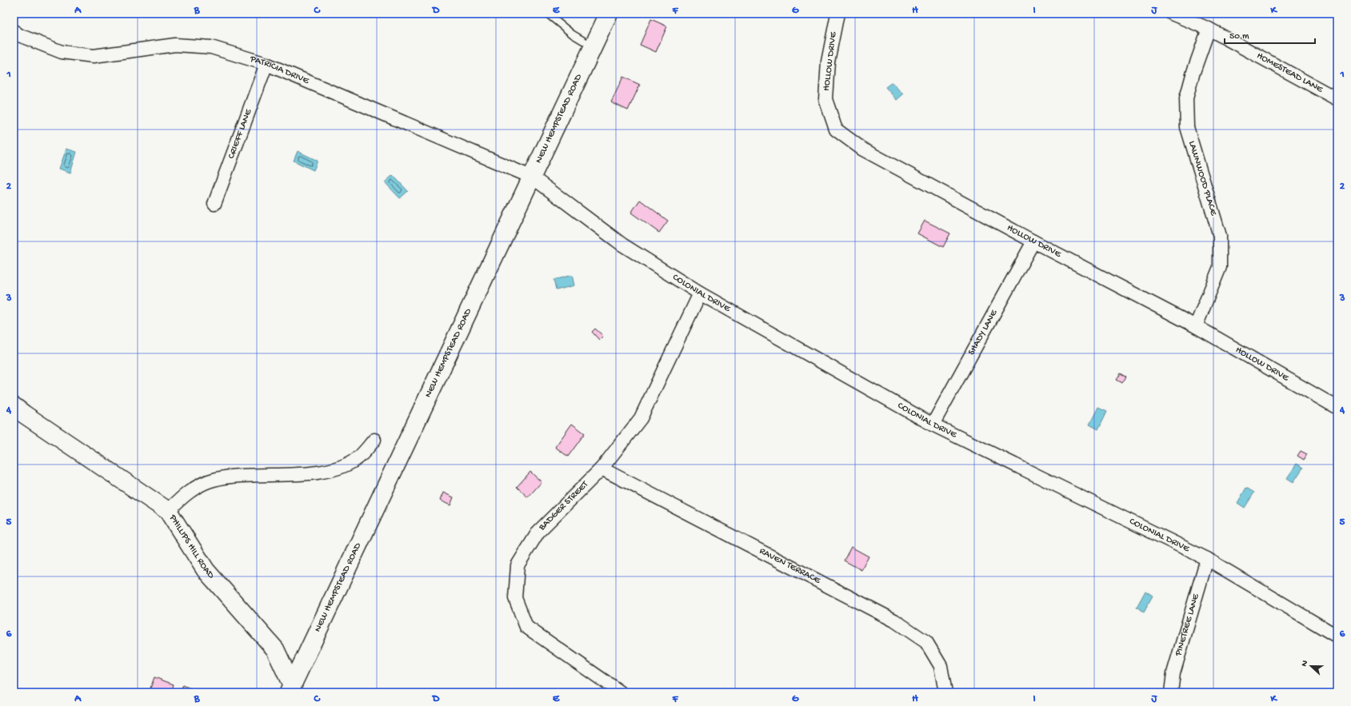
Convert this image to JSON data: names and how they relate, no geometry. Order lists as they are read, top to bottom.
{
  "streets": {
    "street": [
      "HOLLOW DRIVE",
      "PATRICIA DRIVE",
      "HOMESTEAD LANE",
      "NEW HEMPSTEAD ROAD",
      "CRIEFF LANE",
      "LAWNWOOD PLACE",
      "COLONIAL DRIVE",
      "SHADY LANE",
      "BADGER STREET",
      "PHILLIPS HILL ROAD",
      "RAVEN TERRACE",
      "PINETREE LANE"
    ]
  },
  "crossings": [
    ["HOLLOW DRIVE", "LAWNWOOD PLACE"],
    ["HOLLOW DRIVE", "SHADY LANE"],
    ["PATRICIA DRIVE", "NEW HEMPSTEAD ROAD"],
    ["PATRICIA DRIVE", "CRIEFF LANE"],
    ["PATRICIA DRIVE", "COLONIAL DRIVE"],
    ["HOMESTEAD LANE", "LAWNWOOD PLACE"],
    ["NEW HEMPSTEAD ROAD", "COLONIAL DRIVE"],
    ["NEW HEMPSTEAD ROAD", "PHILLIPS HILL ROAD"],
    ["COLONIAL DRIVE", "SHADY LANE"],
    ["COLONIAL DRIVE", "BADGER STREET"],
    ["COLONIAL DRIVE", "PINETREE LANE"],
    ["BADGER STREET", "RAVEN TERRACE"]
  ],
  "scale_bar": "50 m",
  "north": "left",
  "grid": {
    "columns": [
      "A",
      "B",
      "C",
      "D",
      "E",
      "F",
      "G",
      "H",
      "I",
      "J",
      "K"
    ],
    "rows": [
      "1",
      "2",
      "3",
      "4",
      "5",
      "6"
    ]
  }
}
